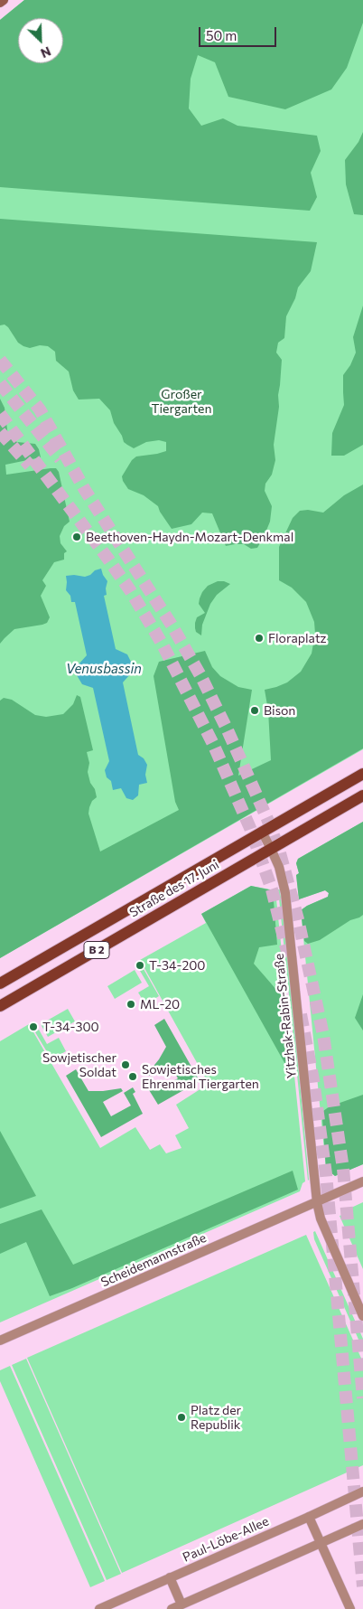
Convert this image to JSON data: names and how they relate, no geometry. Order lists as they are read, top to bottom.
{
  "streets": {
    "main road": ["Straße des 17. Juni", "B 2"],
    "street": ["Yitzhak-Rabin-Straße", "Scheidemannstraße", "Paul-Löbe-Allee"]
  },
  "crossings": [
    ["Straße des 17. Juni", "Yitzhak-Rabin-Straße"],
    ["Yitzhak-Rabin-Straße", "Scheidemannstraße"]
  ],
  "water": ["Venusbassin"],
  "parks": ["Großer Tiergarten"],
  "places": [
    "Beethoven-Haydn-Mozart-Denkmal",
    "Floraplatz",
    "Bison",
    "T-34-200",
    "ML-20",
    "T-34-300",
    "Sowjetischer Soldat",
    "Sowjetisches Ehrenmal Tiergarten",
    "Platz der Republik"
  ],
  "scale_bar": "50 m",
  "north": "bottom right"
}
